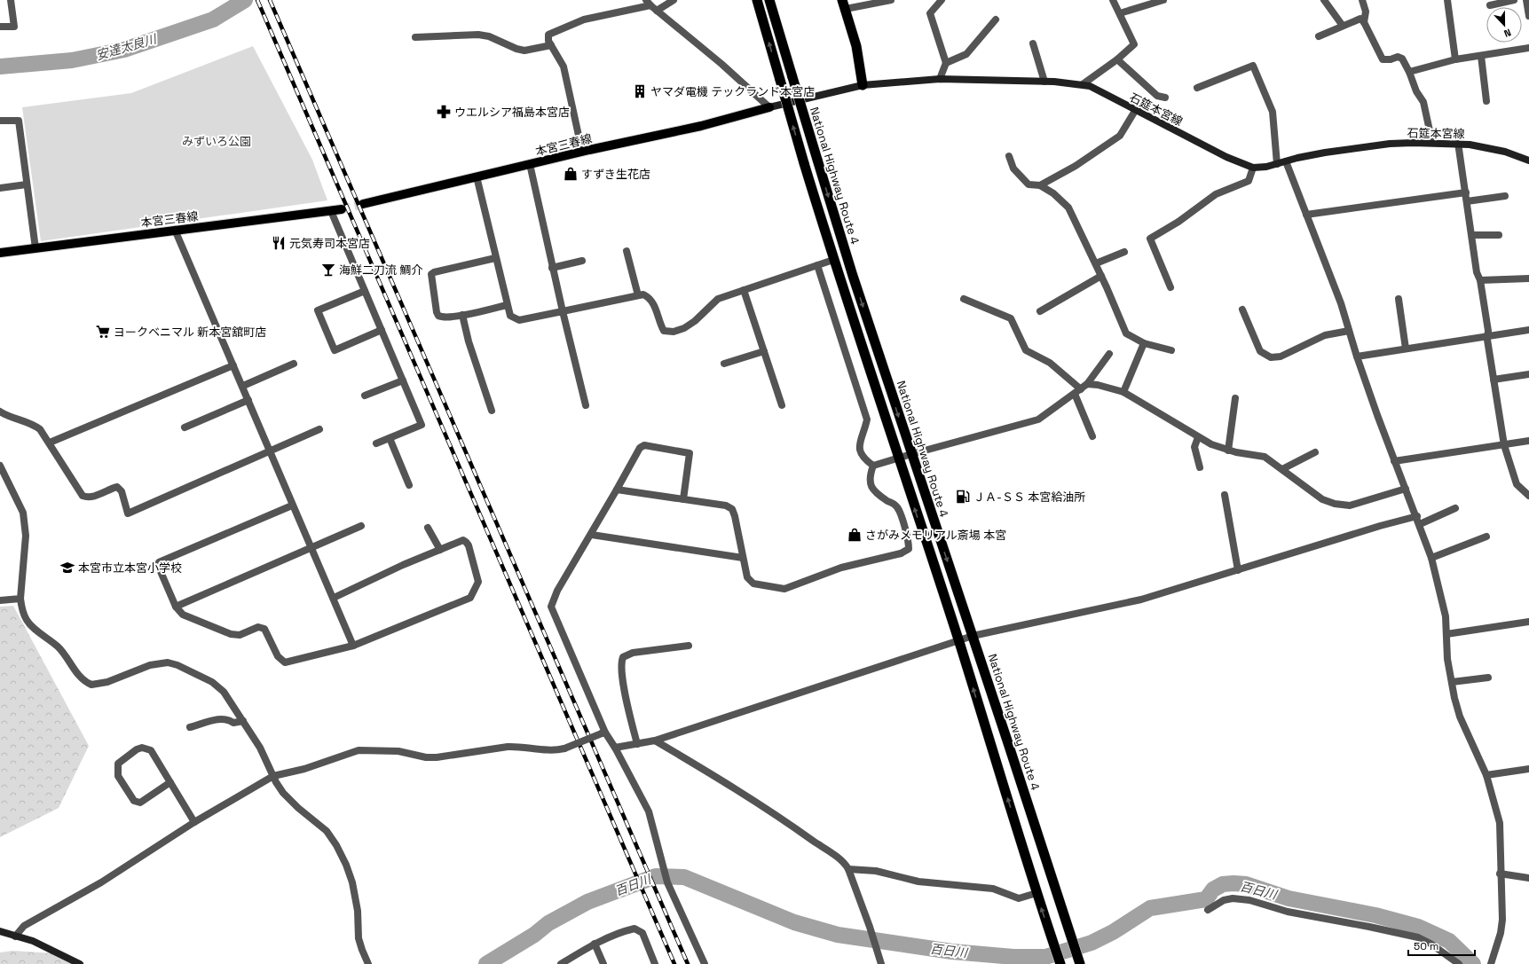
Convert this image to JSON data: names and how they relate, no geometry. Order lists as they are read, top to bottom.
{
  "streets": {
    "highway": ["National Highway Route 4"],
    "main road": ["石筵本宮線", "本宮三春線"]
  },
  "crossings": [
    ["石筵本宮線", "本宮三春線"]
  ],
  "water": ["安達太良川", "百日川"],
  "parks": ["みずいろ公園"],
  "places": {
    "building": ["ヤマダ電機 テックランド本宮店"],
    "pharmacy": ["ウエルシア福島本宮店"],
    "shop": ["すずき生花店", "さがみメモリアル斎場 本宮"],
    "restaurant": ["元気寿司本宮店"],
    "bar": ["海鮮二刀流 鯛介"],
    "supermarket": ["ヨークベニマル 新本宮舘町店"],
    "fuel station": ["ＪＡ-ＳＳ 本宮給油所"],
    "school or university": ["本宮市立本宮小学校"]
  },
  "scale_bar": "50 m",
  "north": "bottom"
}
